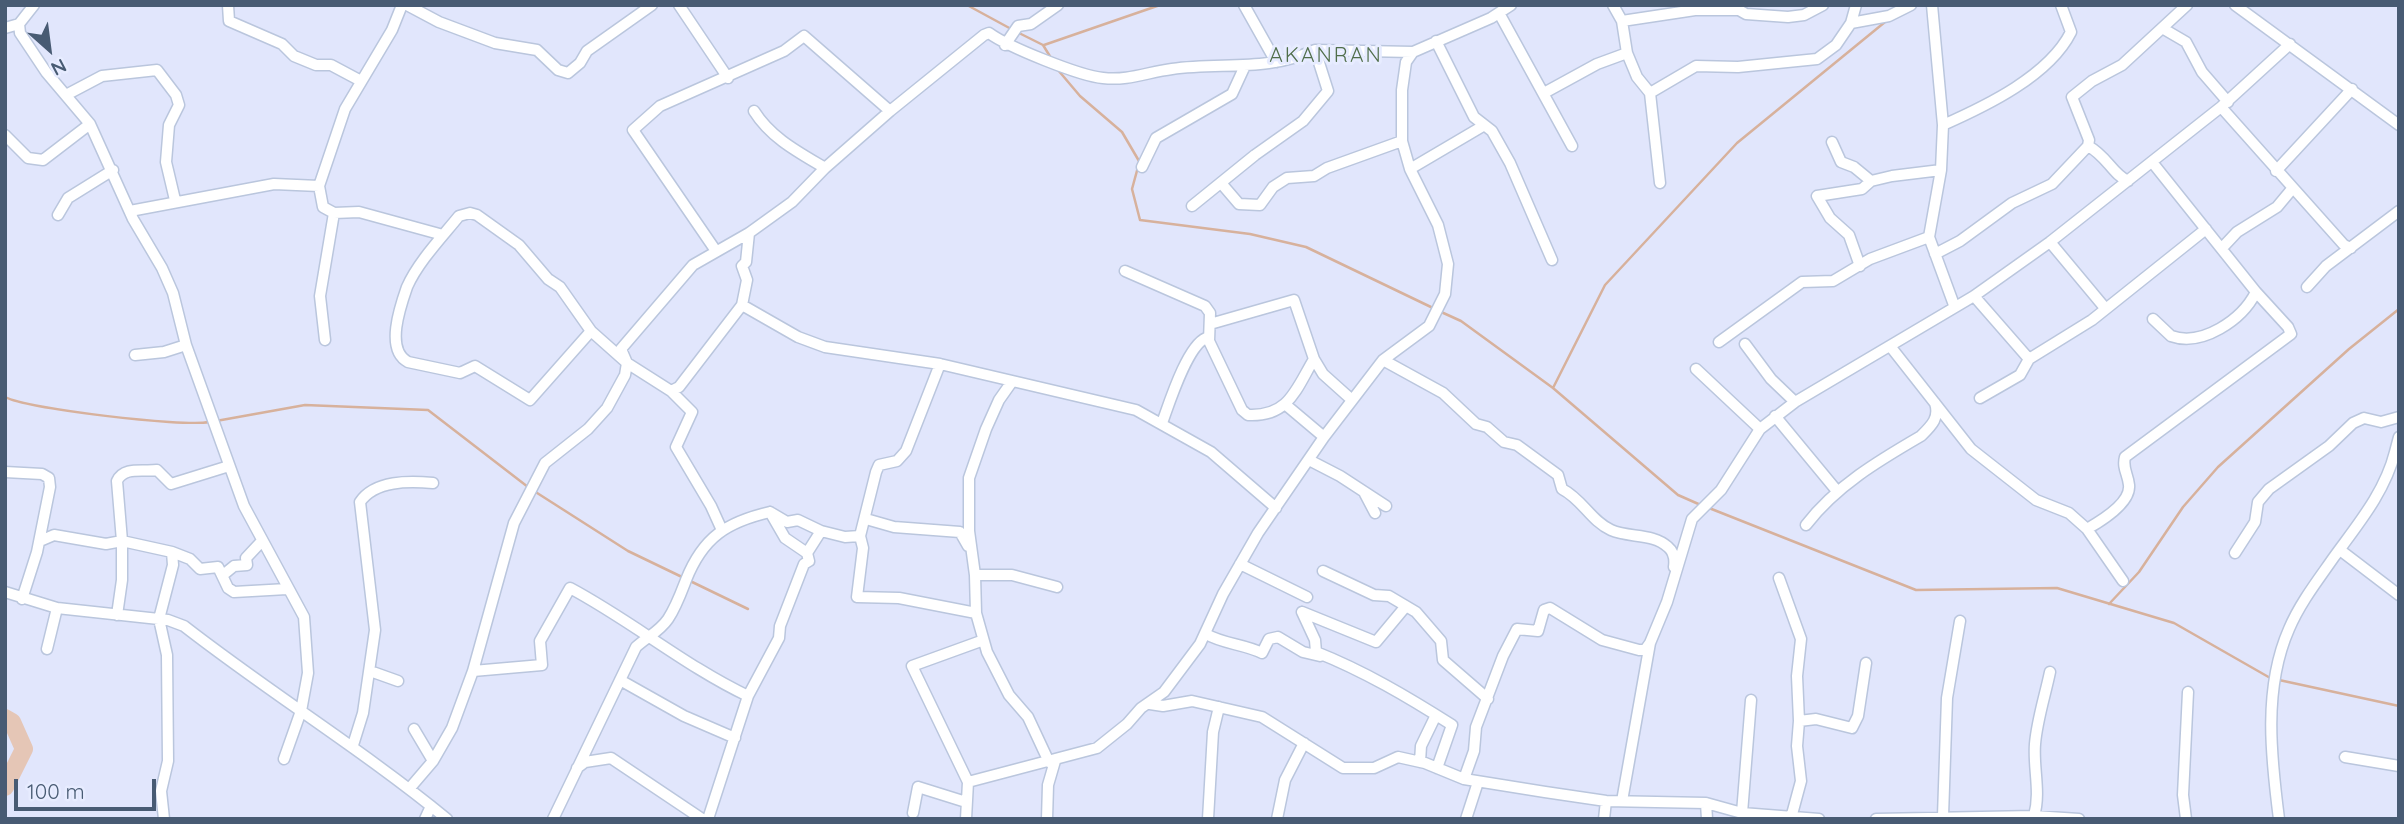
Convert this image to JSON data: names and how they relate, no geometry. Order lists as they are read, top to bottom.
{
  "districts": ["AKANRAN"],
  "scale_bar": "100 m",
  "north": "bottom right"
}
